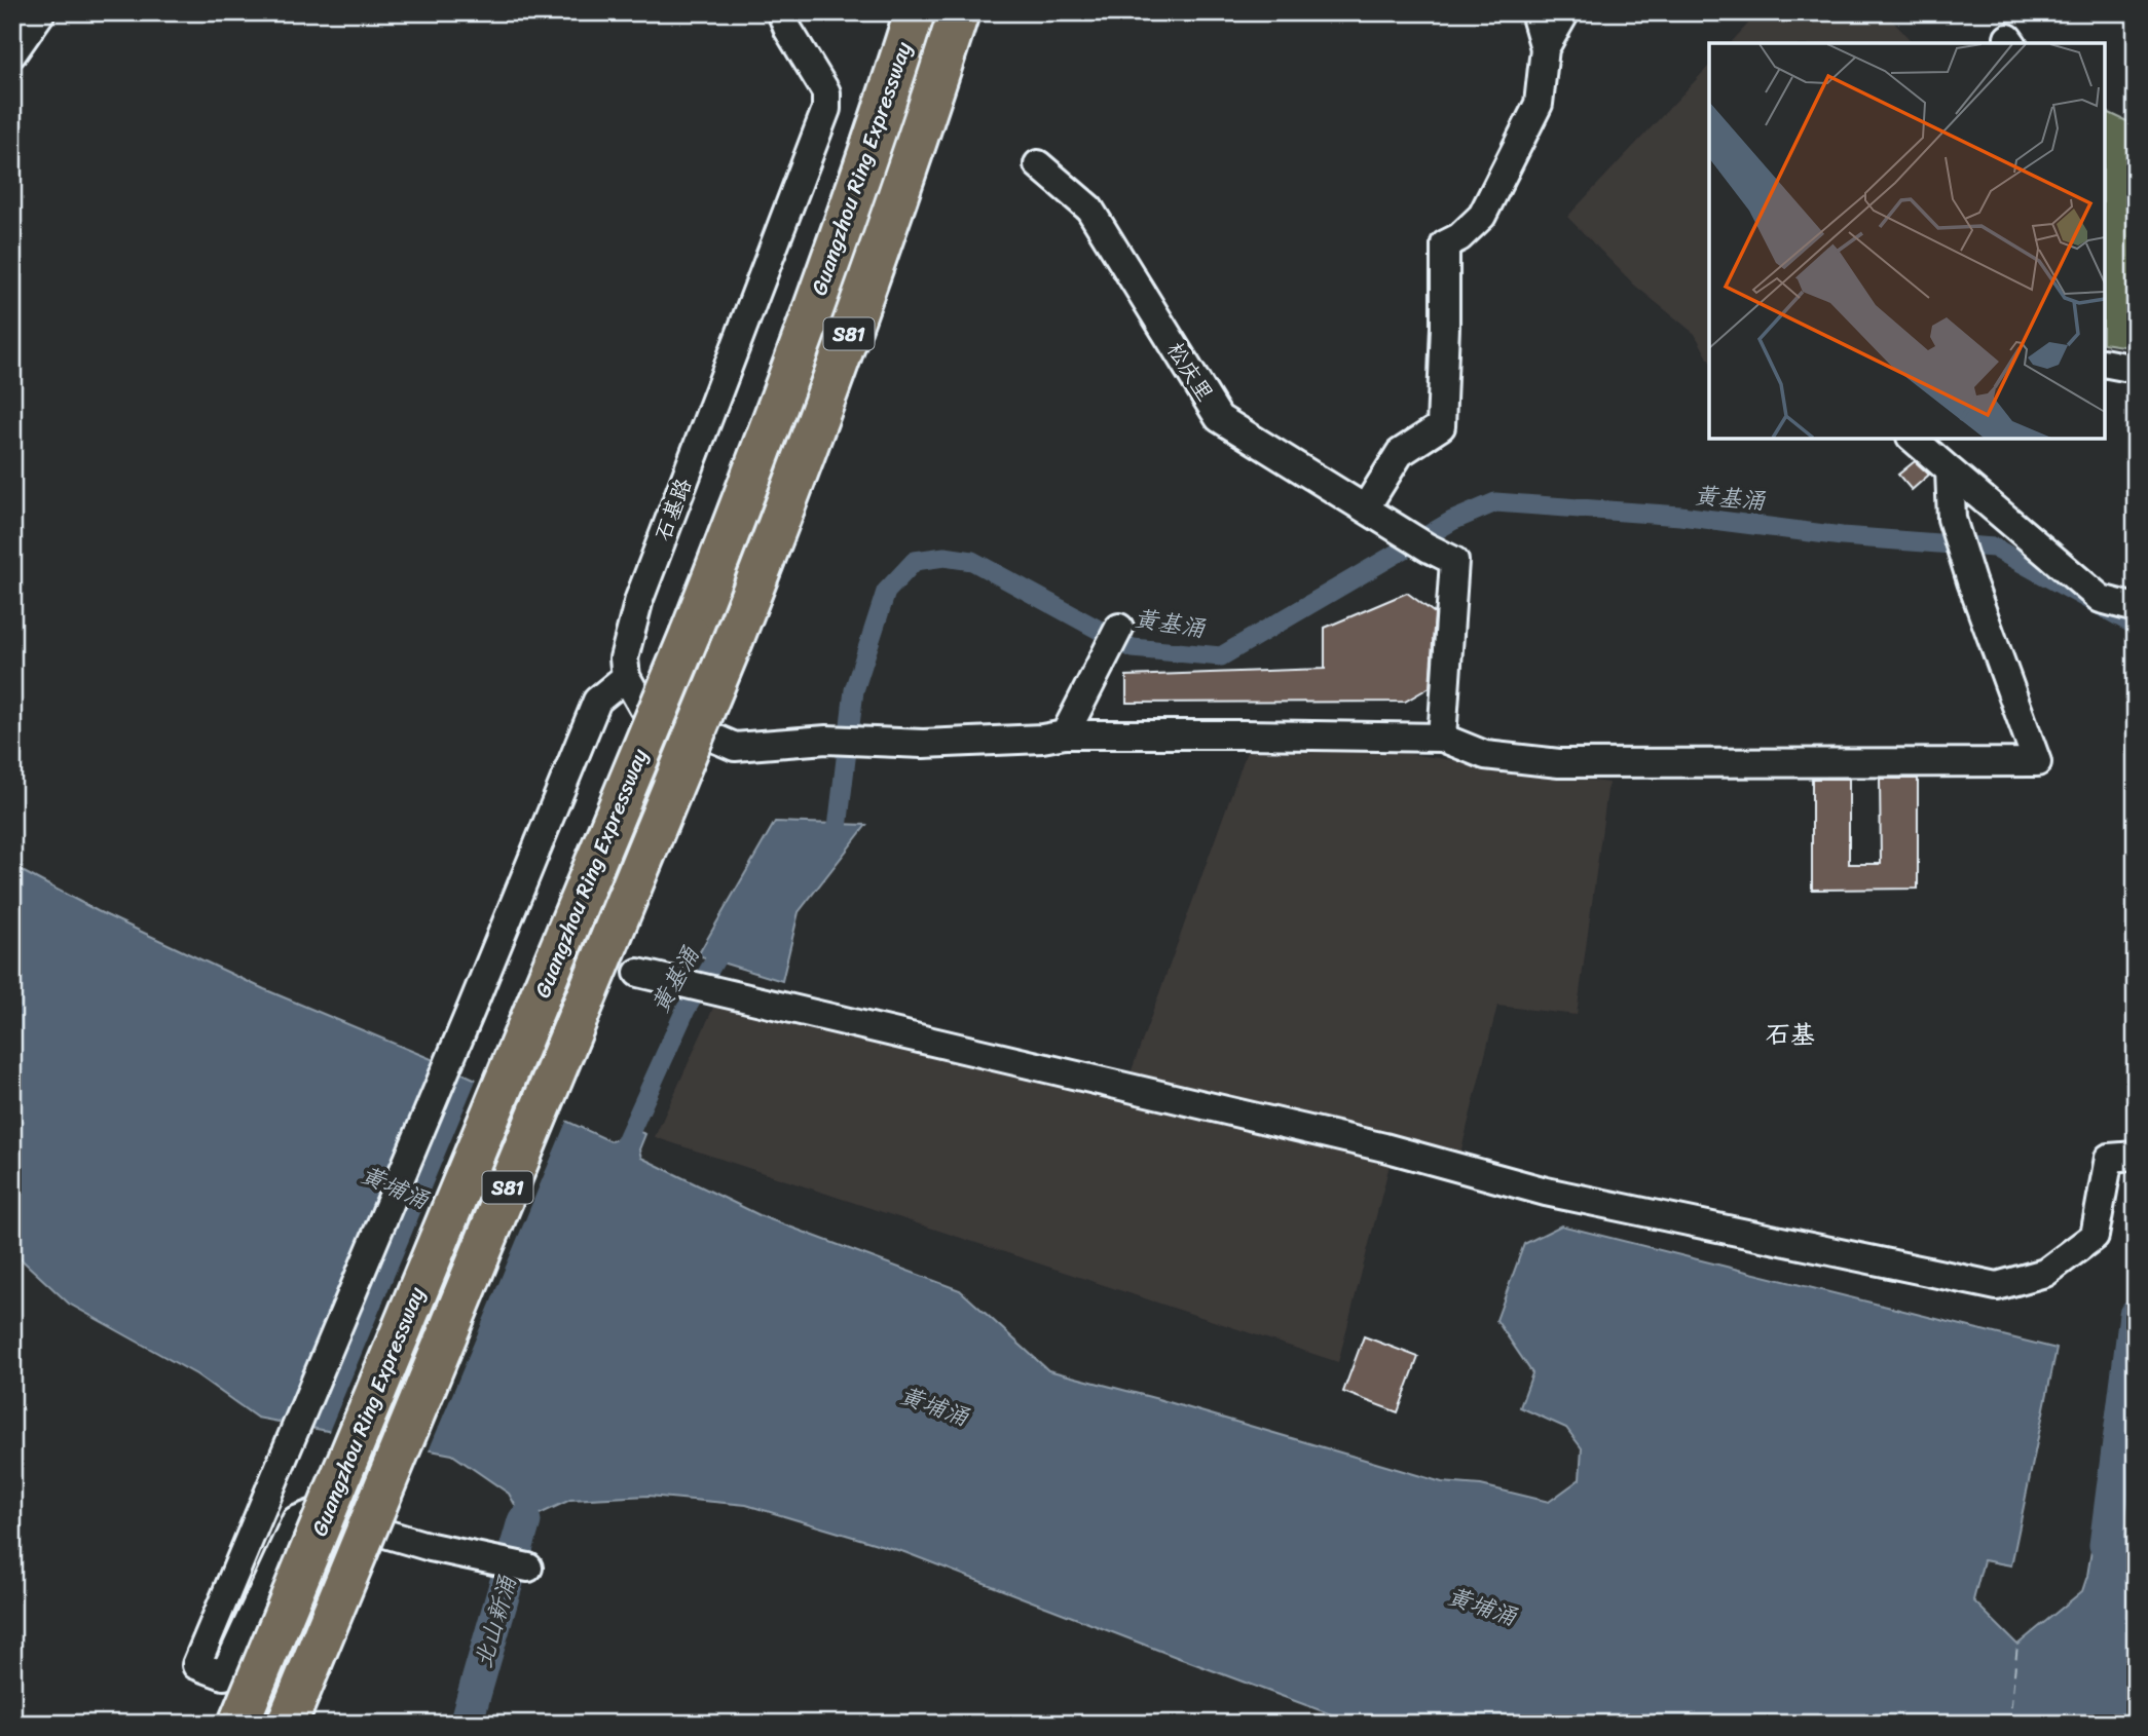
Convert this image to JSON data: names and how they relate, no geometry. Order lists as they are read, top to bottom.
{
  "streets": {
    "highway": ["Guangzhou Ring Expressway", "S81"],
    "street": ["松庆里", "石基路"]
  },
  "districts": ["石基"],
  "water": ["黄基涌", "黄埔涌", "北山新涌"]
}
